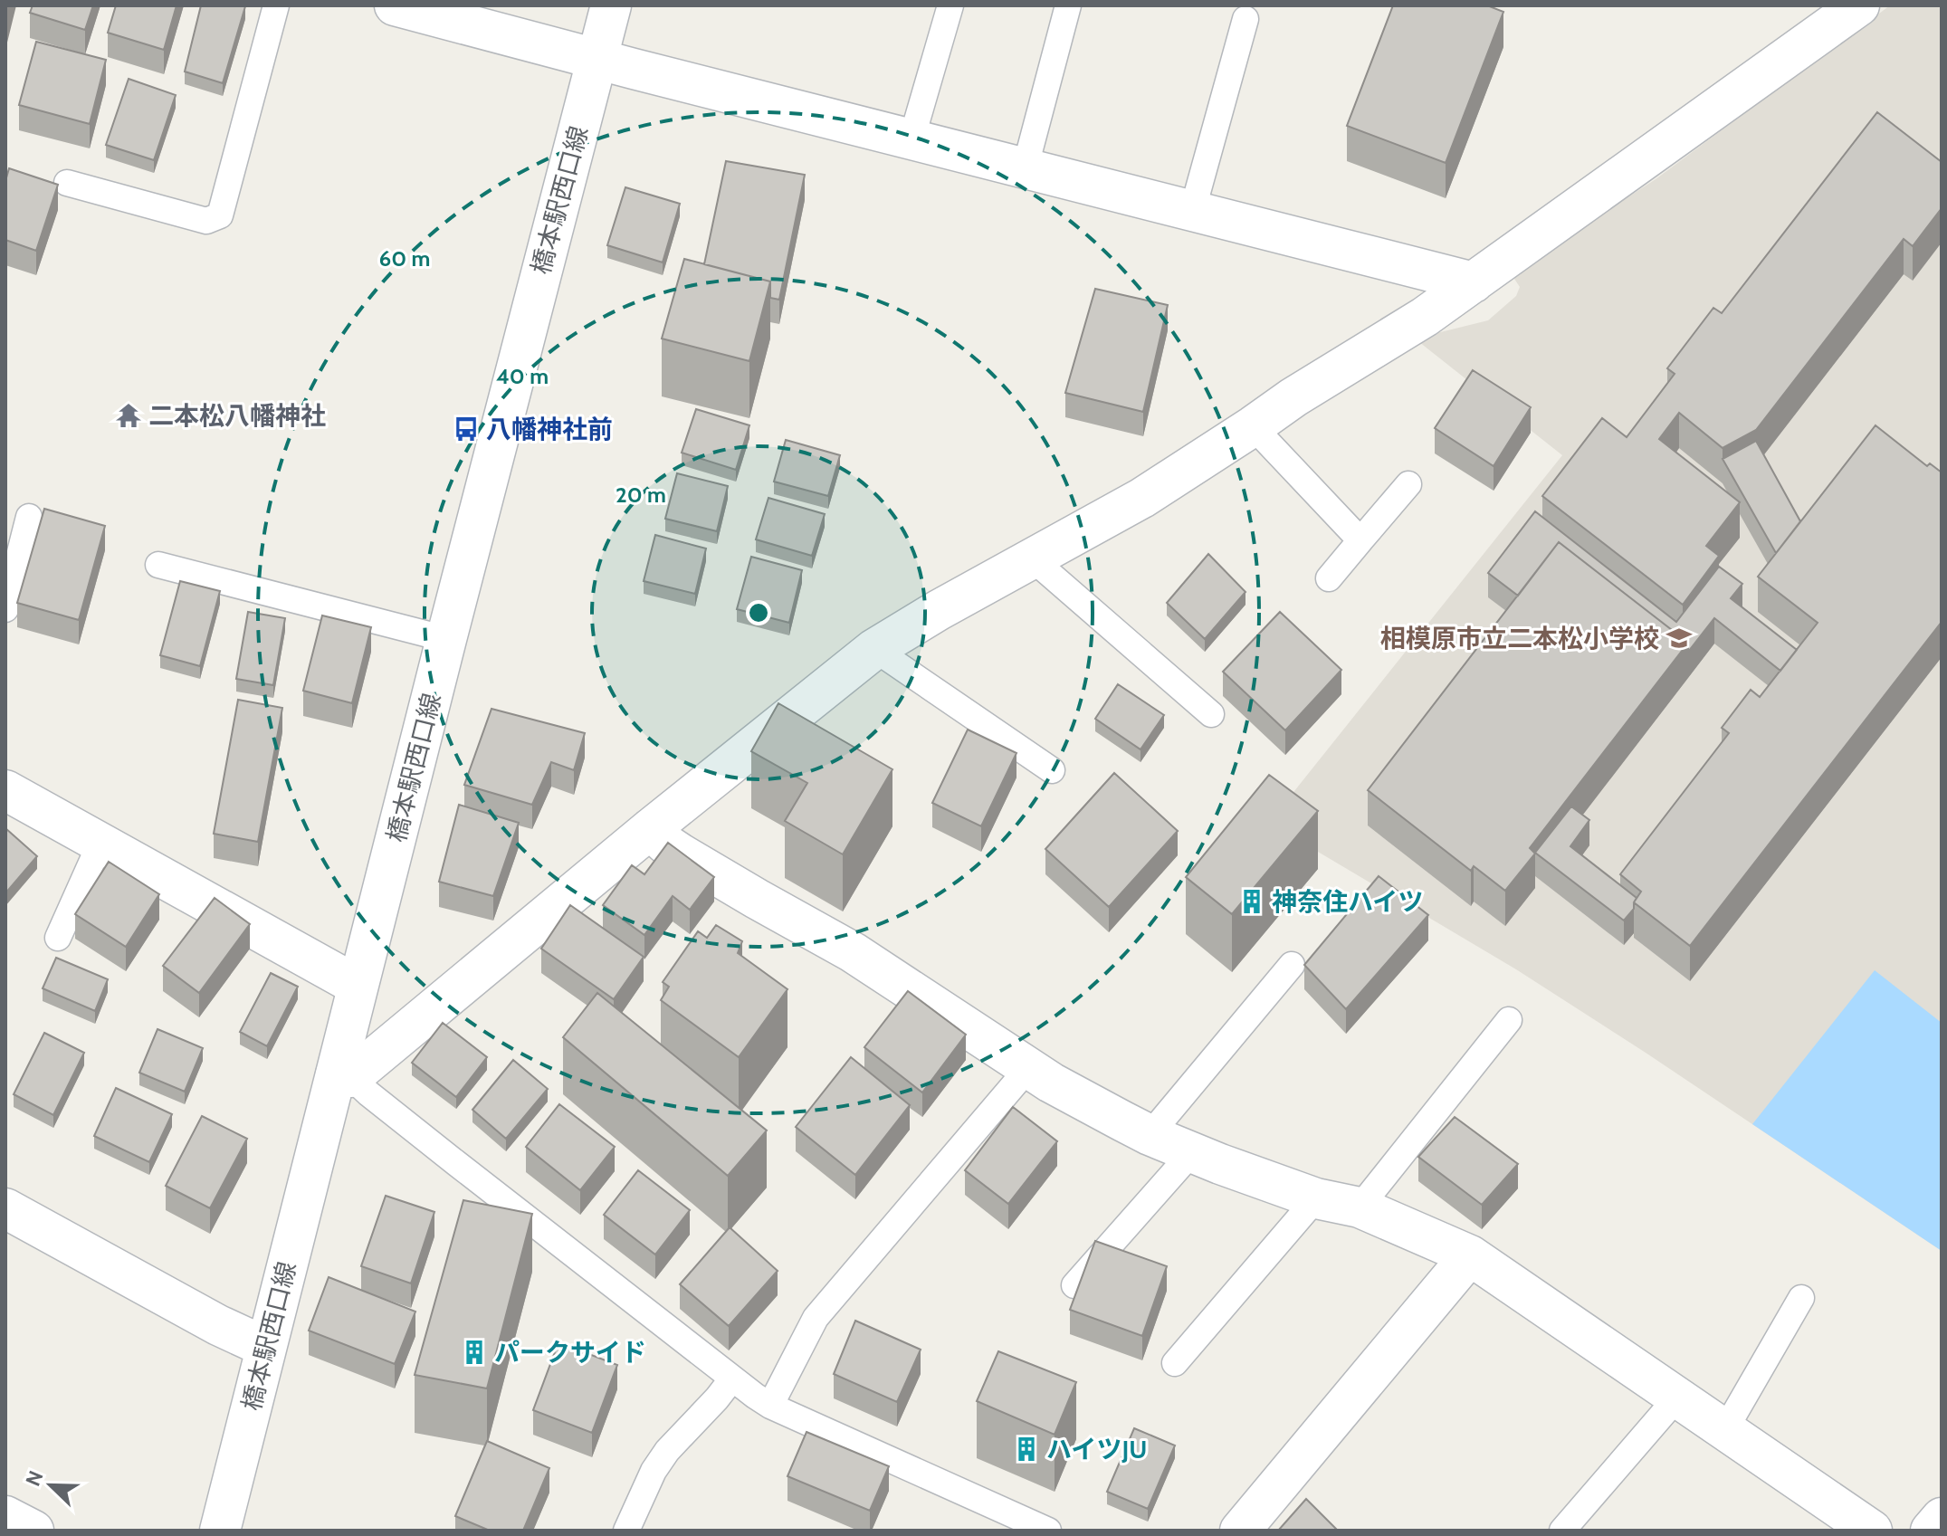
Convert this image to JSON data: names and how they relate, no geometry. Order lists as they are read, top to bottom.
{
  "streets": {
    "street": ["橋本駅西口線"]
  },
  "places": {
    "temple": ["二本松八幡神社"],
    "bus stop": ["八幡神社前"],
    "school or university": ["相模原市立二本松小学校"],
    "building": ["神奈住ハイツ", "パークサイド", "ハイツJU"]
  },
  "north": "top left",
  "rings": ["60 m", "40 m", "20 m"]
}
